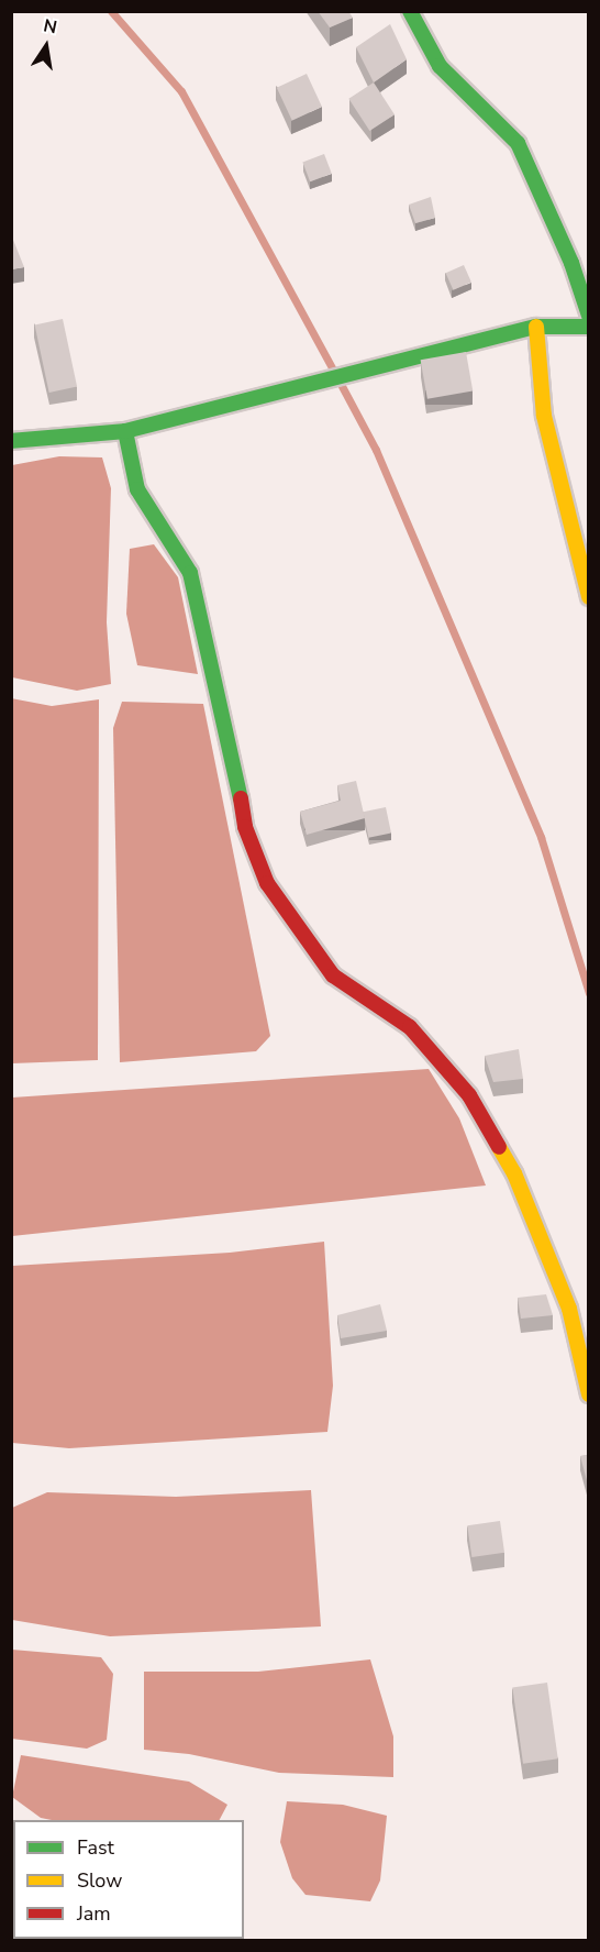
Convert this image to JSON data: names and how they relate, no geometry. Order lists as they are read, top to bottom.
{
  "legend": ["Fast", "Slow", "Jam"],
  "north": "top"
}
